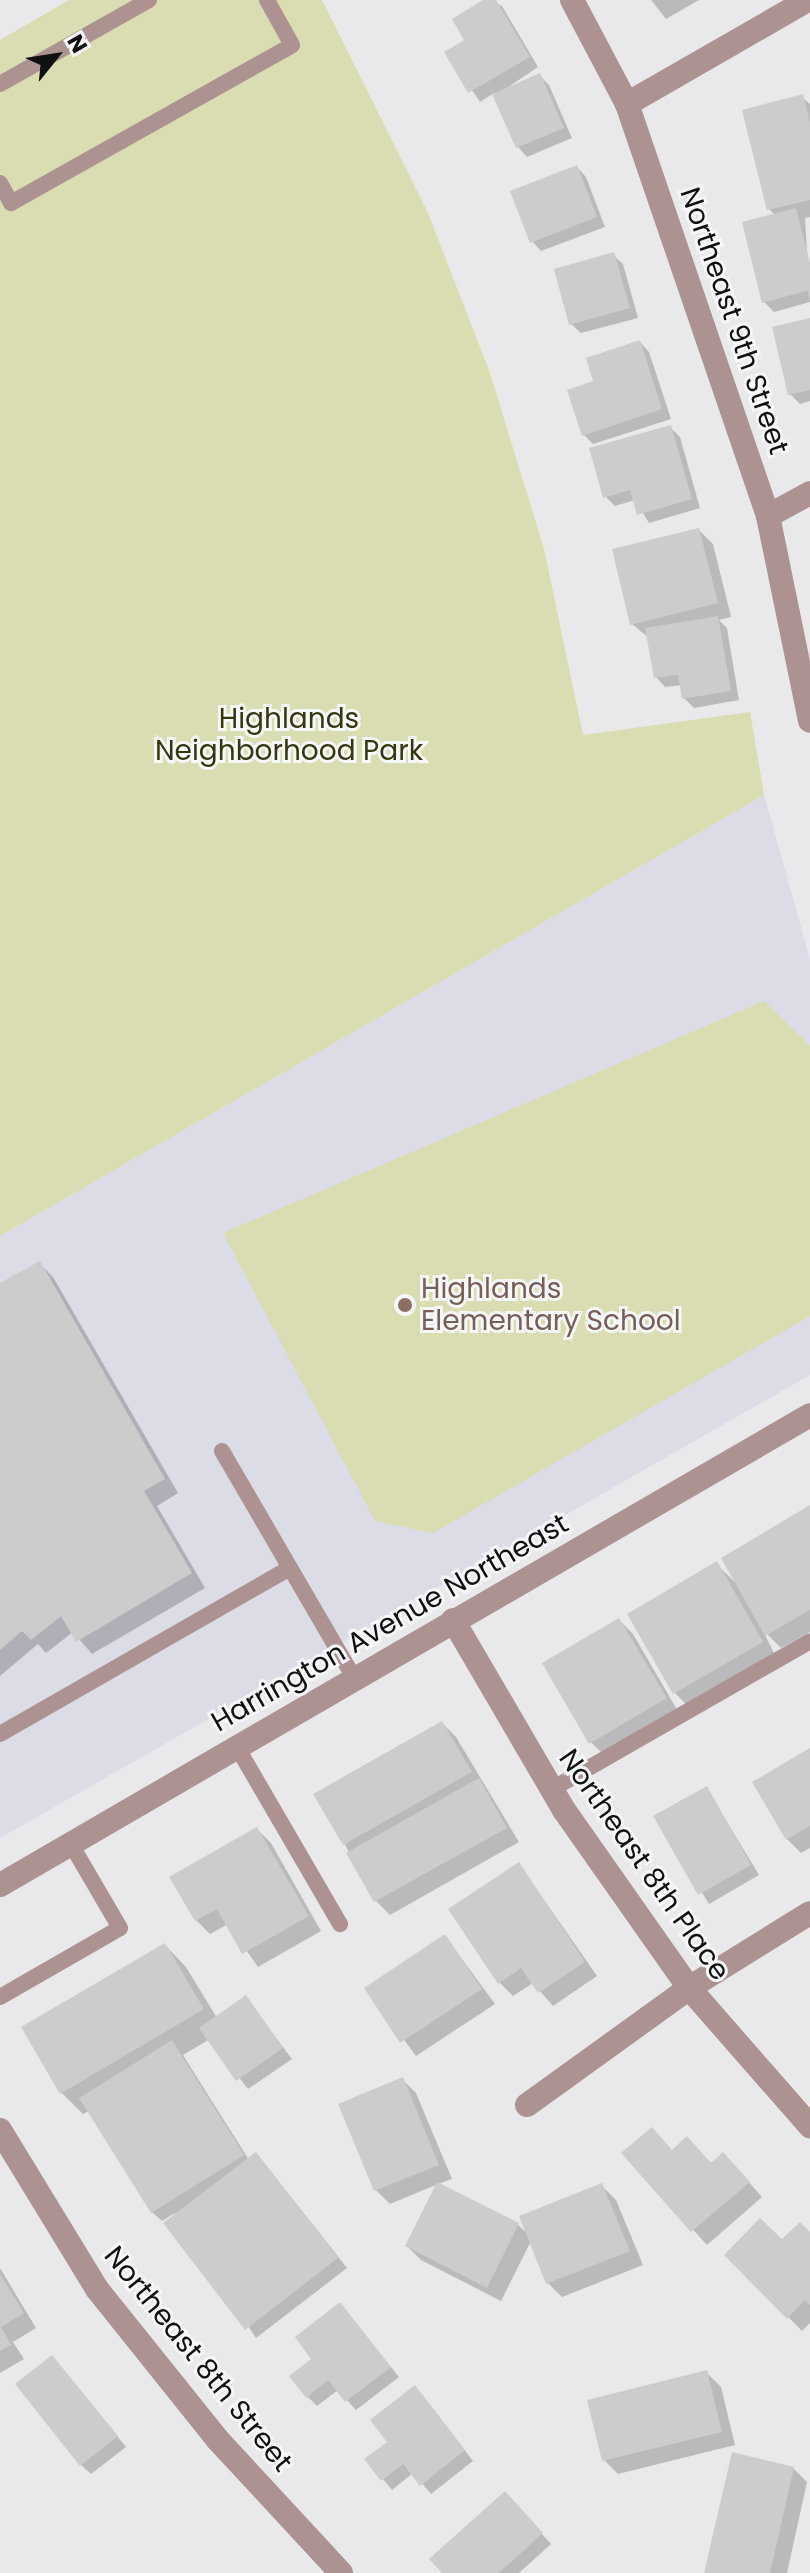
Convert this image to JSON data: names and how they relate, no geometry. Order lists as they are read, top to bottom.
{
  "streets": {
    "street": [
      "Northeast 9th Street",
      "Harrington Avenue Northeast",
      "Northeast 8th Place",
      "Northeast 8th Street"
    ]
  },
  "crossings": [
    ["Harrington Avenue Northeast", "Northeast 8th Place"]
  ],
  "parks": ["Highlands Neighborhood Park"],
  "places": ["Highlands Elementary School"],
  "north": "top right"
}
